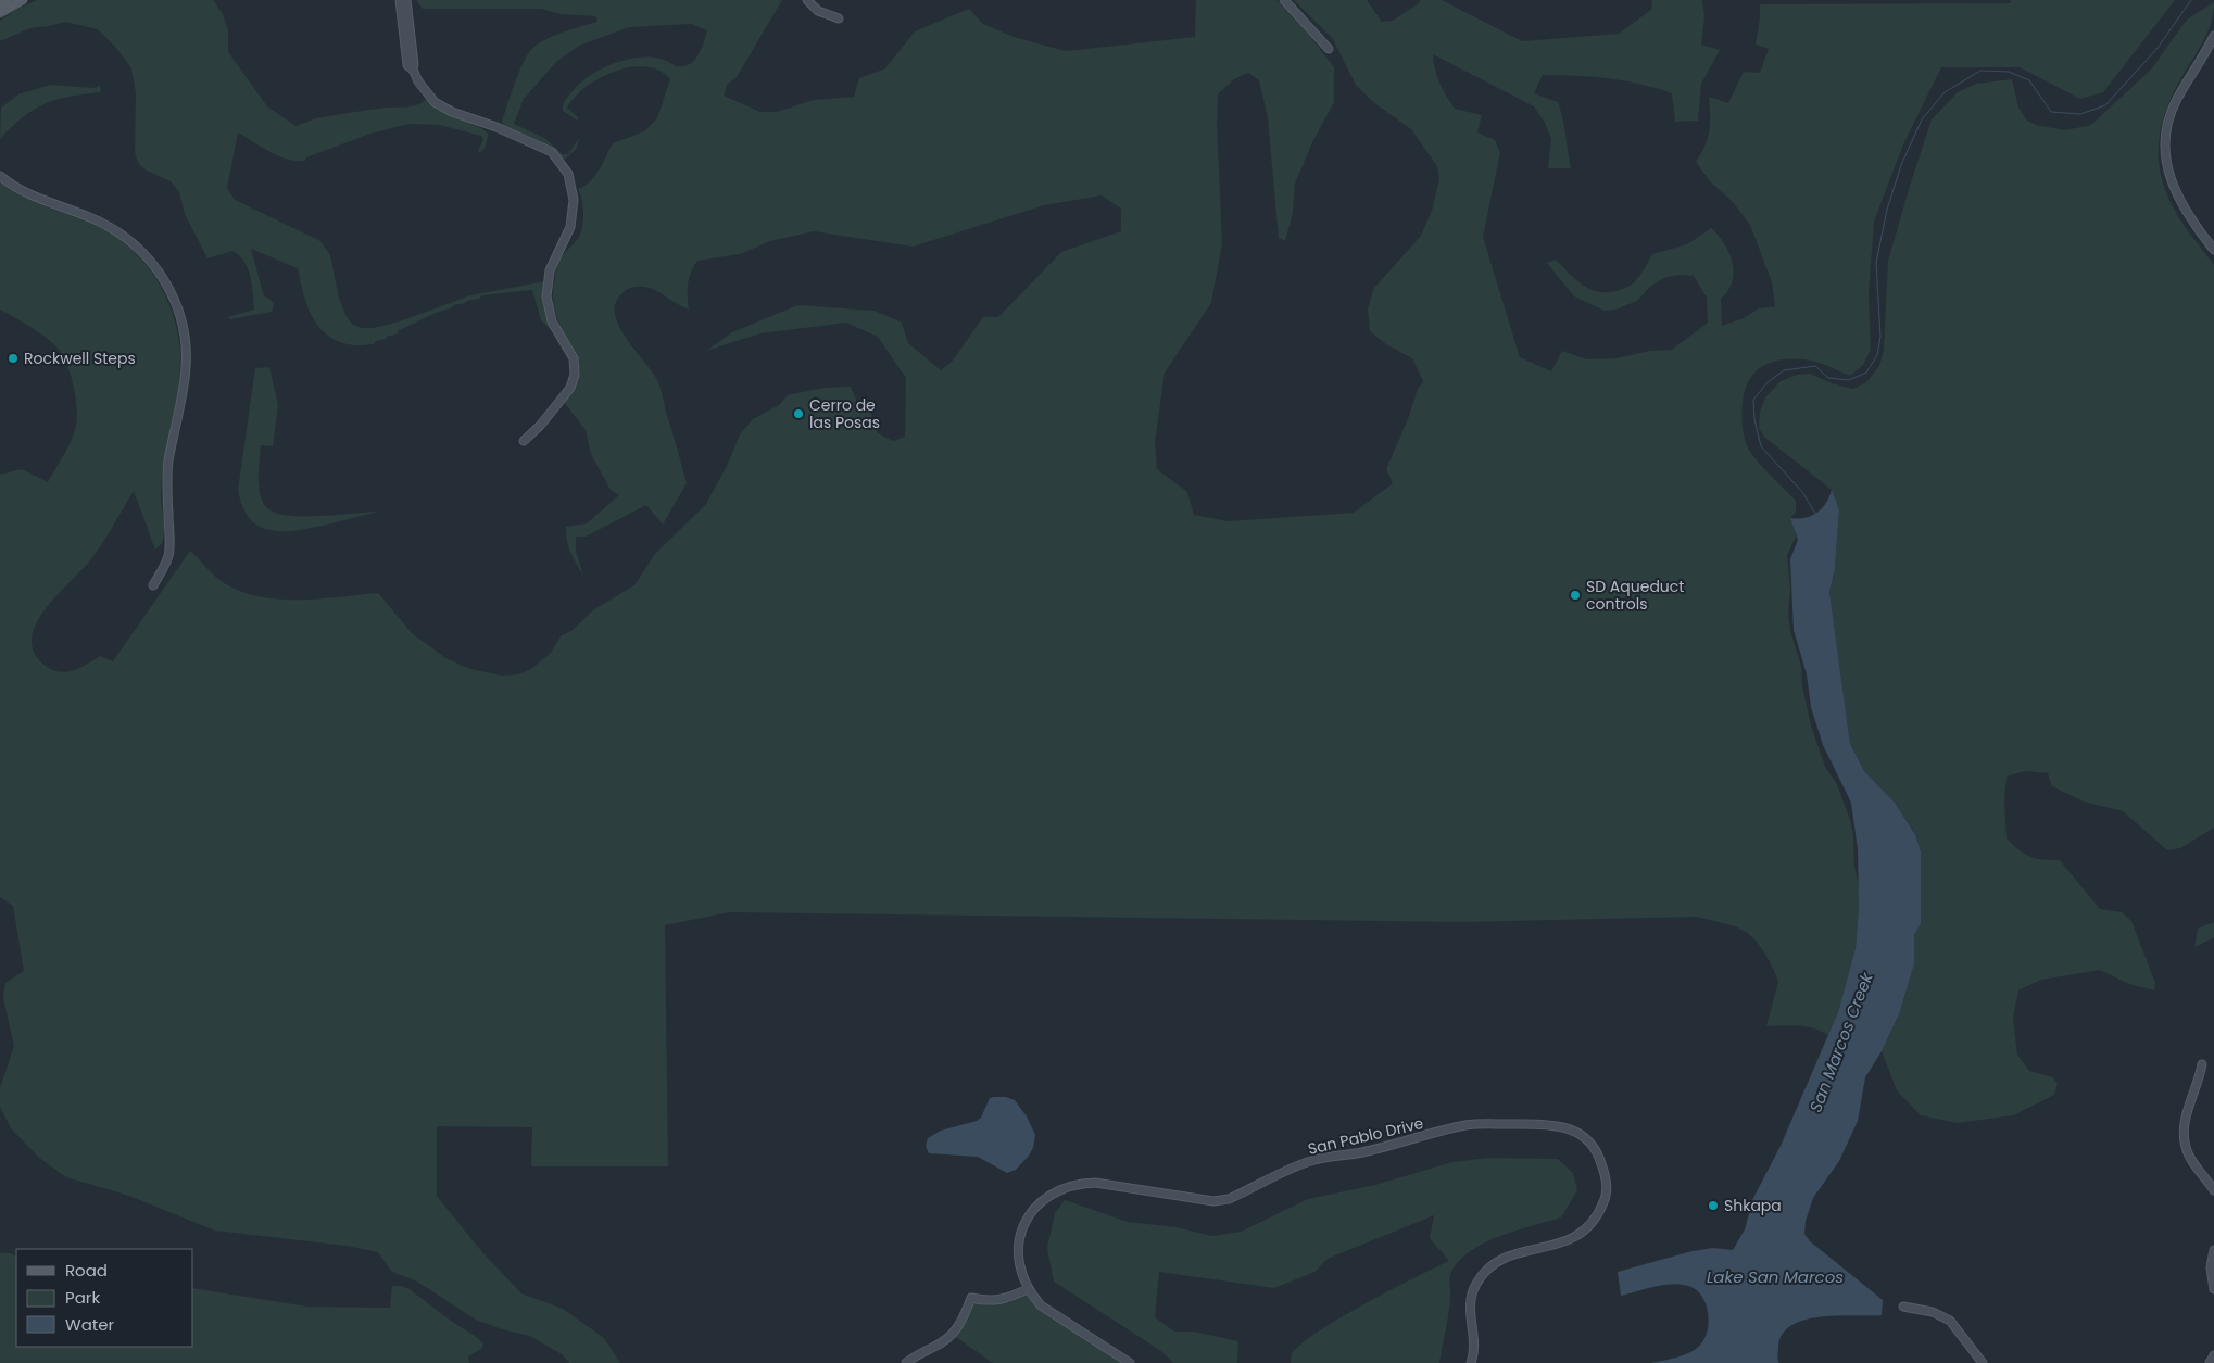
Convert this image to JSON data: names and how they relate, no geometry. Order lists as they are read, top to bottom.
{
  "streets": {
    "street": ["San Pablo Drive"]
  },
  "water": ["San Marcos Creek", "Lake San Marcos"],
  "places": [
    "Rockwell Steps",
    "Cerro de las Posas",
    "SD Aqueduct controls",
    "Shkapa"
  ],
  "legend": ["Road", "Park", "Water"]
}
